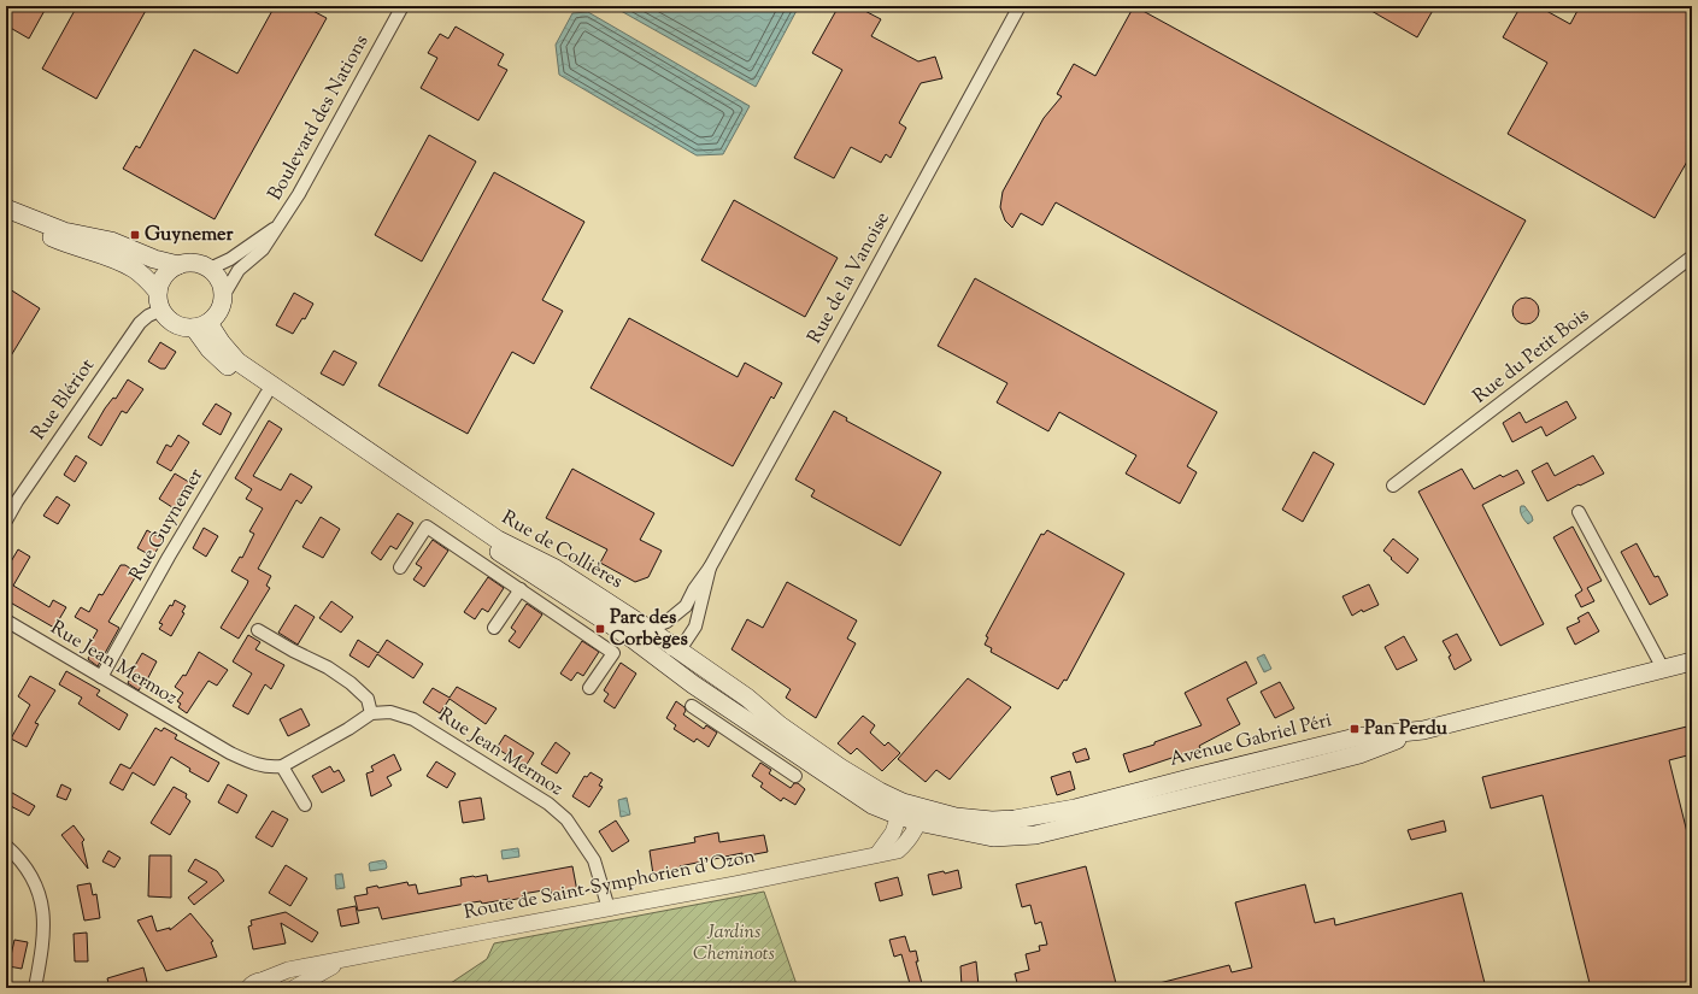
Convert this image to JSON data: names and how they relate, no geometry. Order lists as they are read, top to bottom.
{
  "streets": {
    "main road": ["Rue de Collières", "Avenue Gabriel Péri"],
    "street": [
      "Boulevard des Nations",
      "Rue de la Vanoise",
      "Rue du Petit Bois",
      "Rue Blériot",
      "Rue Guynemer",
      "Rue Jean Mermoz",
      "Route de Saint-Symphorien d'Ozon"
    ]
  },
  "crossings": [
    ["Boulevard des Nations", "Rue Blériot"],
    ["Boulevard des Nations", "Rue de Collières"],
    ["Rue de la Vanoise", "Rue de Collières"],
    ["Rue Blériot", "Rue de Collières"],
    ["Rue Guynemer", "Rue de Collières"],
    ["Rue Guynemer", "Rue Jean Mermoz"],
    ["Rue Jean Mermoz", "Route de Saint-Symphorien d'Ozon"],
    ["Avenue Gabriel Péri", "Route de Saint-Symphorien d'Ozon"]
  ],
  "parks": ["Jardins Cheminots"],
  "places": {
    "transit": ["Guynemer", "Parc des Corbèges", "Pan Perdu"]
  }
}
